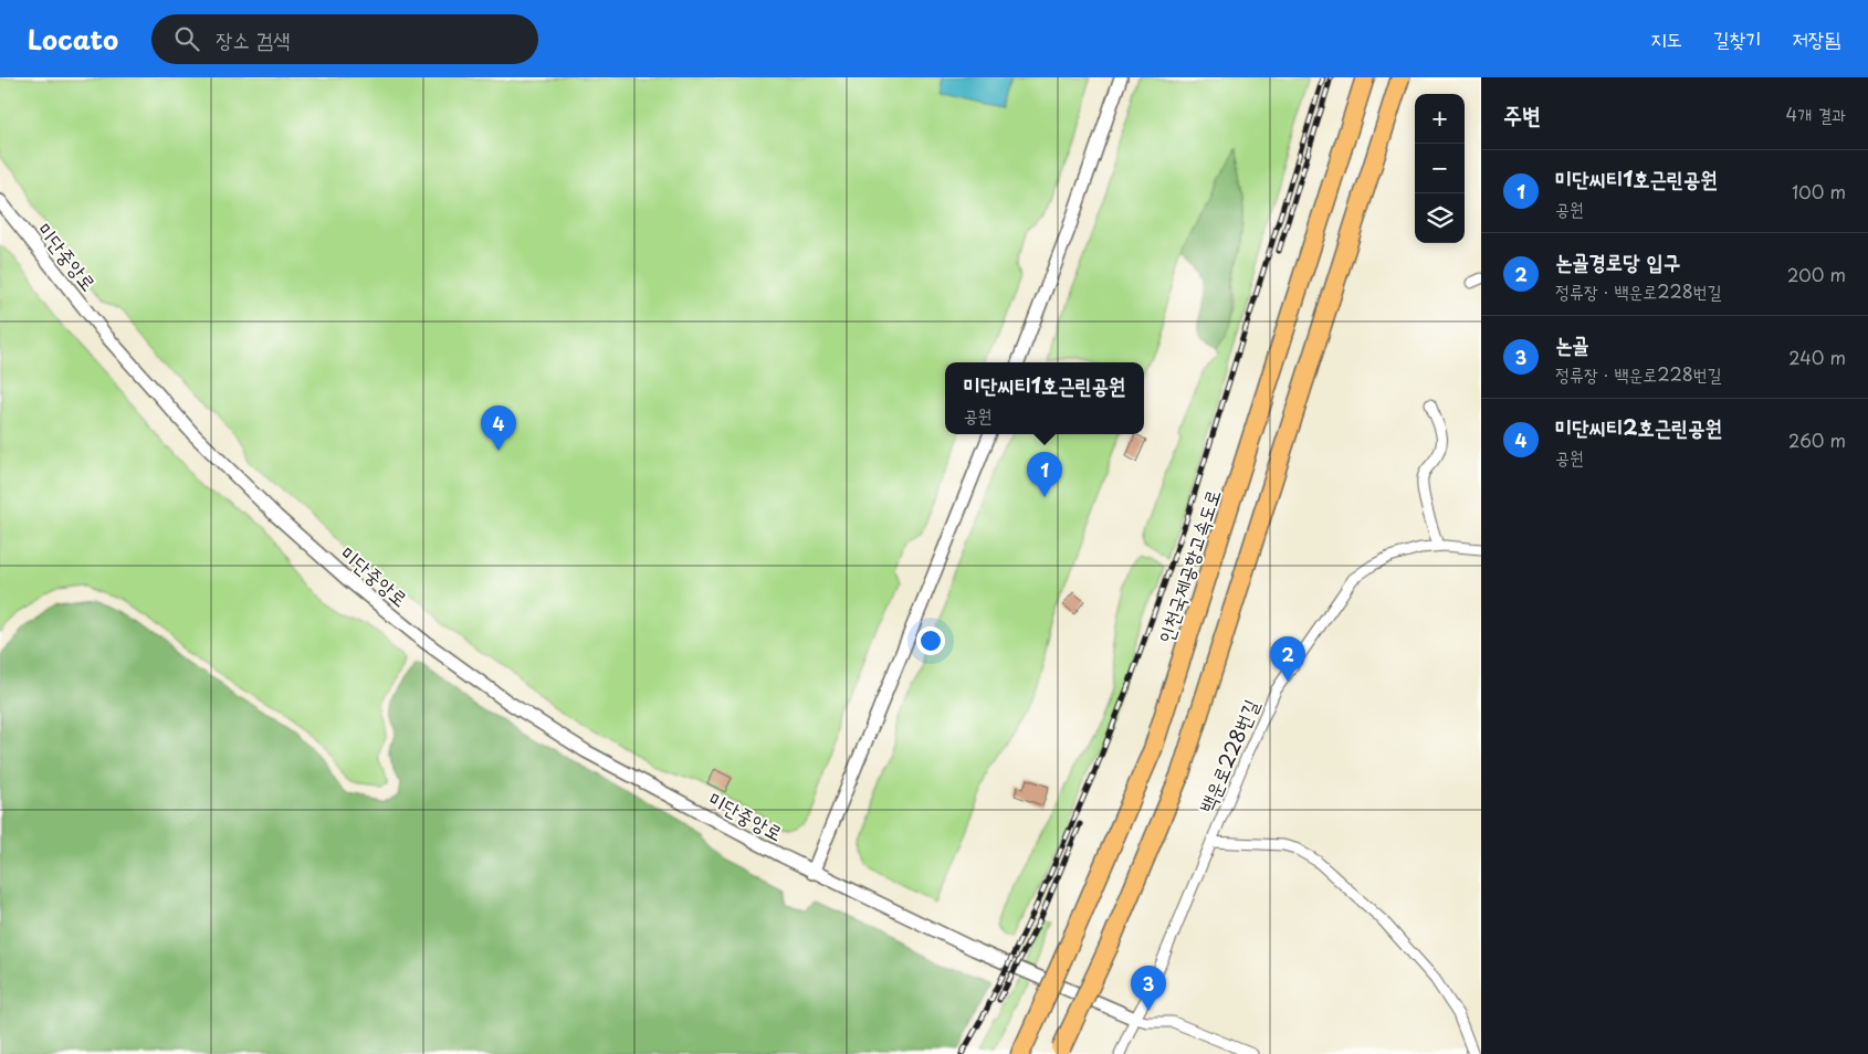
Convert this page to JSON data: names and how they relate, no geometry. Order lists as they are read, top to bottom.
{
  "streets": {
    "highway": ["인천국제공항고속도로"],
    "street": ["미단중앙로", "백운로228번길"]
  },
  "crossings": [
    ["미단중앙로", "백운로228번길"]
  ],
  "page": {
    "header": "Locato",
    "search": "장소 검색",
    "nav": ["지도", "길찾기", "저장됨"],
    "heading": ["주변", "4개 결과"],
    "map_buttons": ["+", "−"],
    "list": [
      {
        "mark": "1",
        "name": "미단씨티1호근린공원",
        "note": "공원",
        "value": "100 m"
      },
      {
        "mark": "2",
        "name": "논골경로당 입구",
        "note": "정류장 · 백운로228번길",
        "value": "200 m"
      },
      {
        "mark": "3",
        "name": "논골",
        "note": "정류장 · 백운로228번길",
        "value": "240 m"
      },
      {
        "mark": "4",
        "name": "미단씨티2호근린공원",
        "note": "공원",
        "value": "260 m"
      }
    ],
    "popup": ["미단씨티1호근린공원", "공원"],
    "pins": [
      "4",
      "1",
      "2",
      "3"
    ]
  }
}
